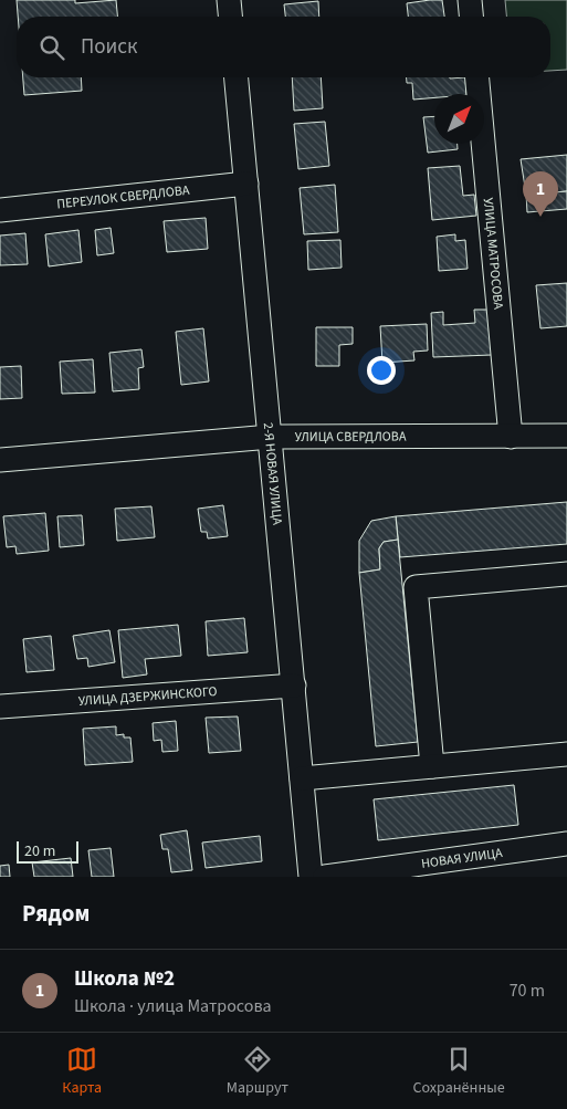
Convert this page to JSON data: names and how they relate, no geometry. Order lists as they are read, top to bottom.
{
  "streets": {
    "street": [
      "ПЕРЕУЛОК СВЕРДЛОВА",
      "УЛИЦА МАТРОСОВА",
      "УЛИЦА СВЕРДЛОВА",
      "2-Я НОВАЯ УЛИЦА",
      "УЛИЦА ДЗЕРЖИНСКОГО",
      "НОВАЯ УЛИЦА"
    ]
  },
  "crossings": [
    ["ПЕРЕУЛОК СВЕРДЛОВА", "2-Я НОВАЯ УЛИЦА"],
    ["УЛИЦА МАТРОСОВА", "УЛИЦА СВЕРДЛОВА"],
    ["УЛИЦА СВЕРДЛОВА", "2-Я НОВАЯ УЛИЦА"],
    ["2-Я НОВАЯ УЛИЦА", "УЛИЦА ДЗЕРЖИНСКОГО"]
  ],
  "scale_bar": "20 m",
  "north": "top right",
  "page": {
    "search": "Поиск",
    "pins": "1",
    "scale": "20 m",
    "heading": "Рядом",
    "list": [
      {
        "mark": "1",
        "name": "Школа №2",
        "note": "Школа · улица Матросова",
        "value": "70 m"
      }
    ],
    "nav": ["Карта", "Маршрут", "Сохранённые"]
  }
}
